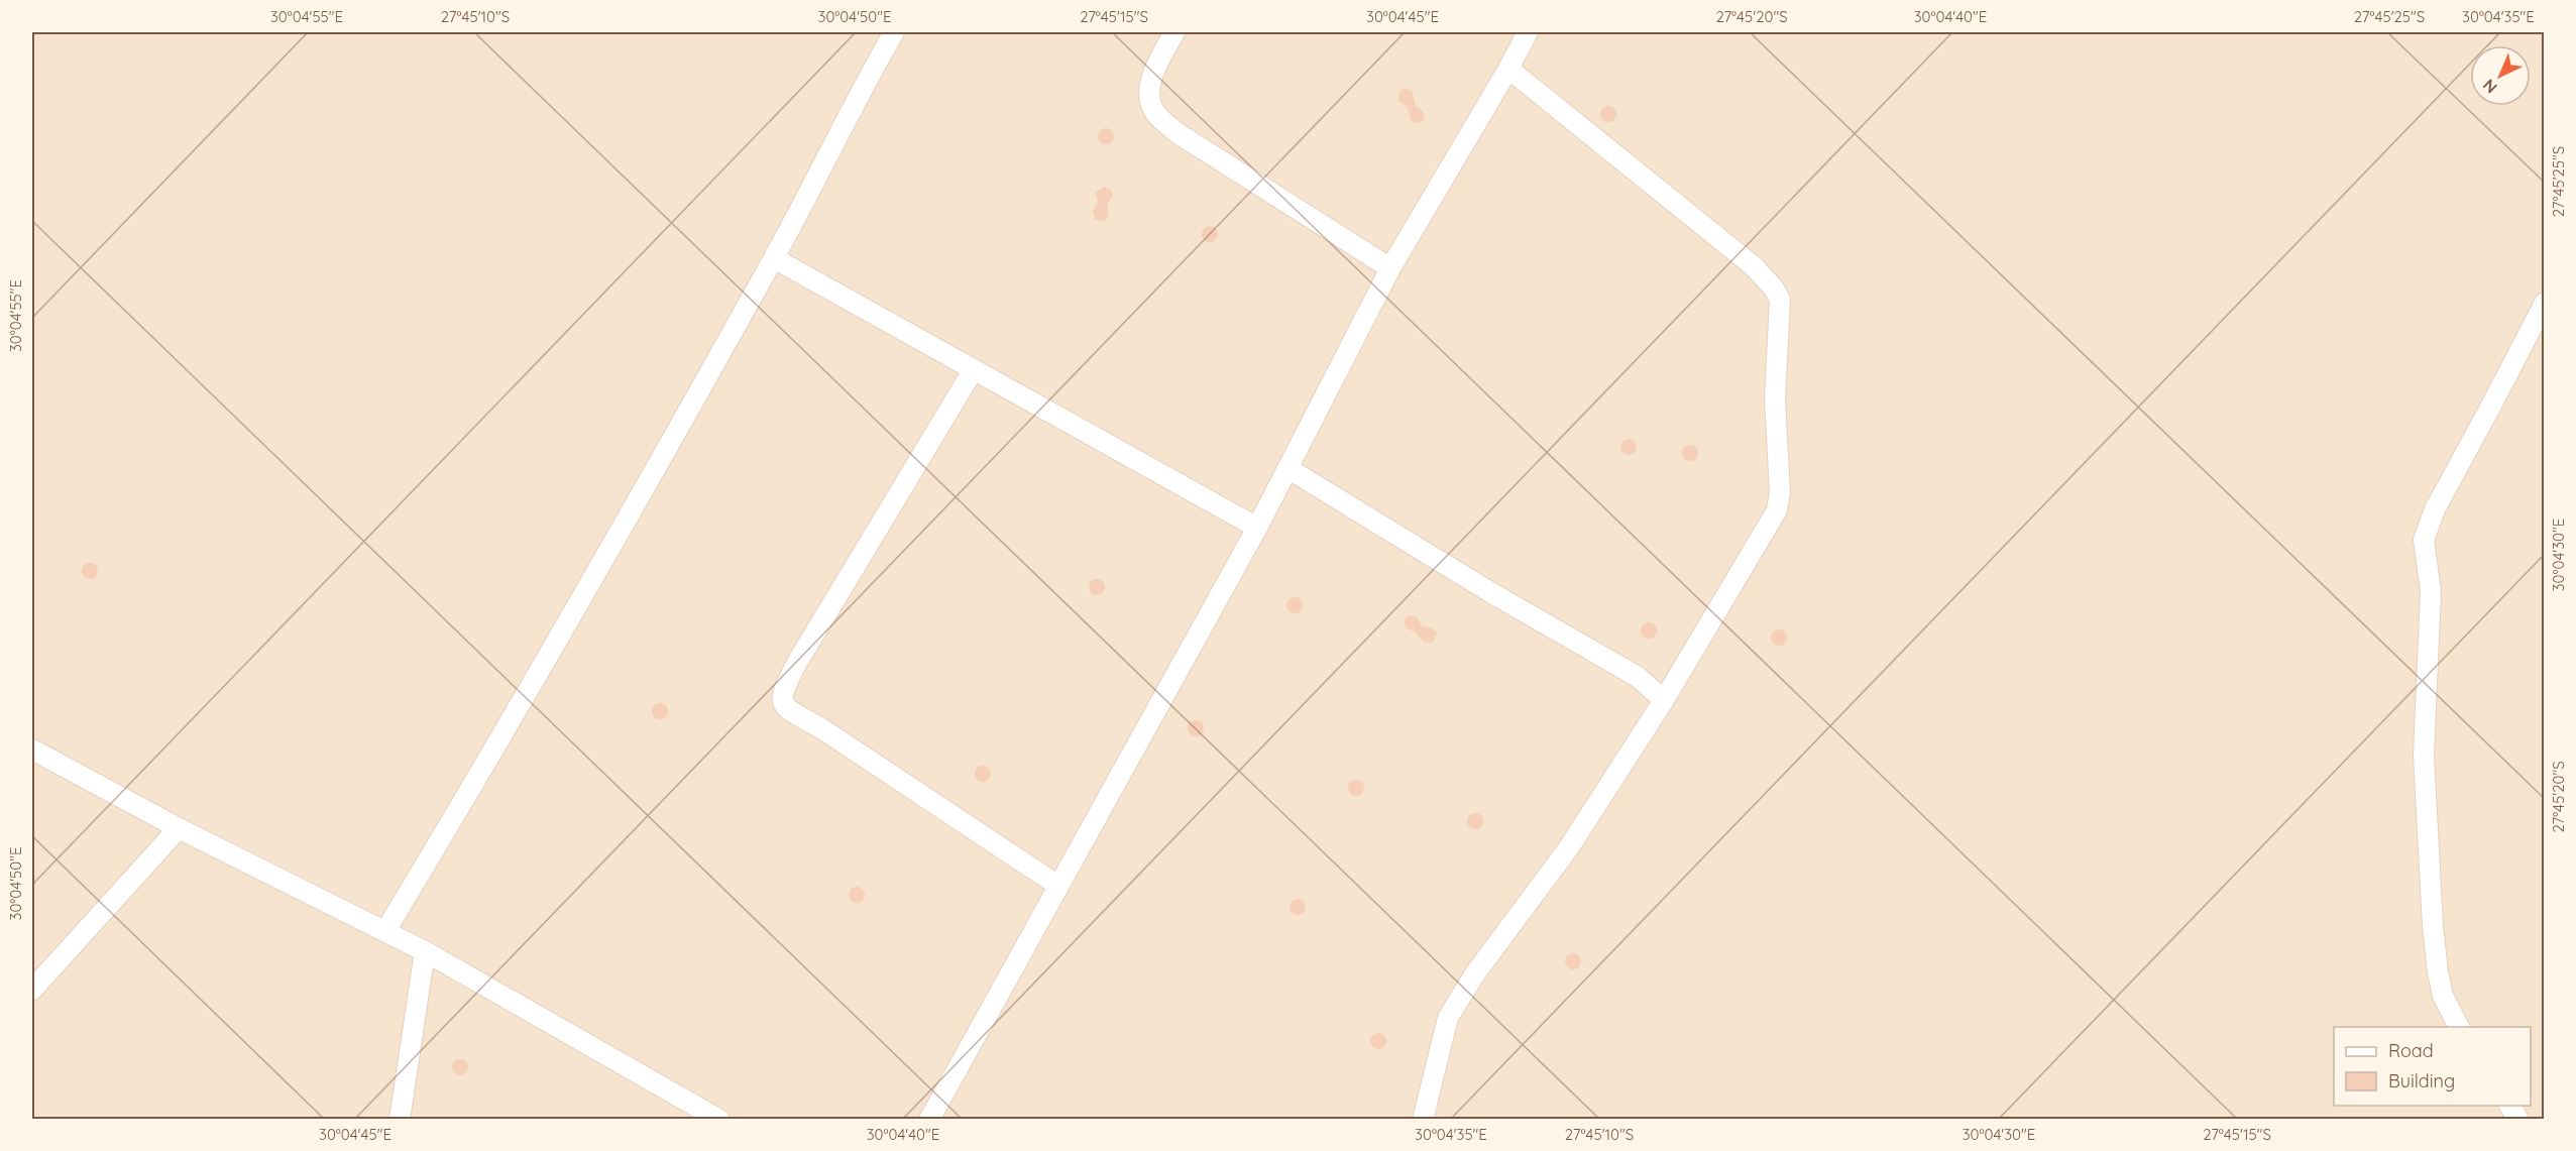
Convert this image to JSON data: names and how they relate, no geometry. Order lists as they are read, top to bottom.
{
  "legend": ["Road", "Building"],
  "north": "bottom left",
  "coordinates": [
    "30°04'55\"E",
    "27°45'10\"S",
    "30°04'50\"E",
    "27°45'15\"S",
    "30°04'45\"E",
    "27°45'20\"S",
    "30°04'40\"E",
    "27°45'25\"S",
    "30°04'35\"E",
    "30°04'30\"E"
  ]
}
